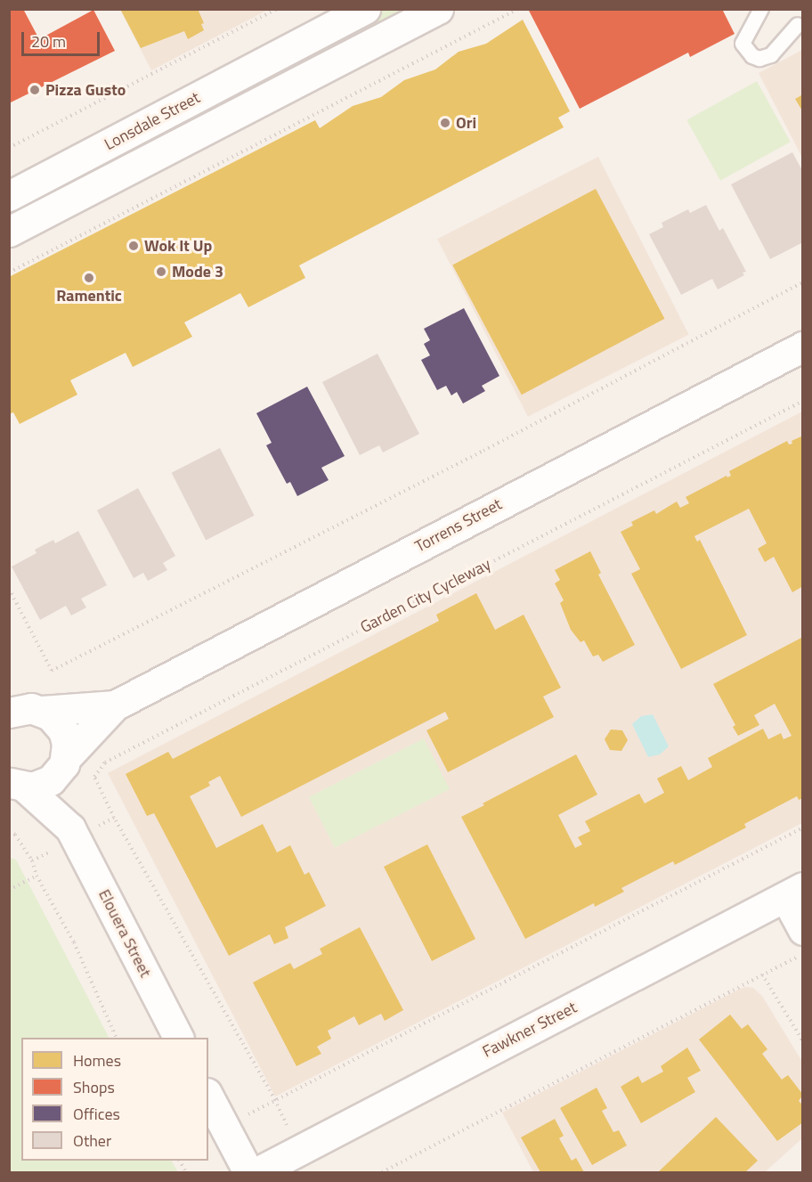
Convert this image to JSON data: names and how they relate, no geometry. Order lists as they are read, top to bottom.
{
  "streets": {
    "street": [
      "Lonsdale Street",
      "Torrens Street",
      "Elouera Street",
      "Fawkner Street"
    ],
    "path": ["Garden City Cycleway"]
  },
  "crossings": [
    ["Torrens Street", "Elouera Street"]
  ],
  "places": [
    "Pizza Gusto",
    "Ori",
    "Wok It Up",
    "Mode 3",
    "Ramentic"
  ],
  "legend": [
    "Homes",
    "Shops",
    "Offices",
    "Other"
  ],
  "scale_bar": "20 m"
}
